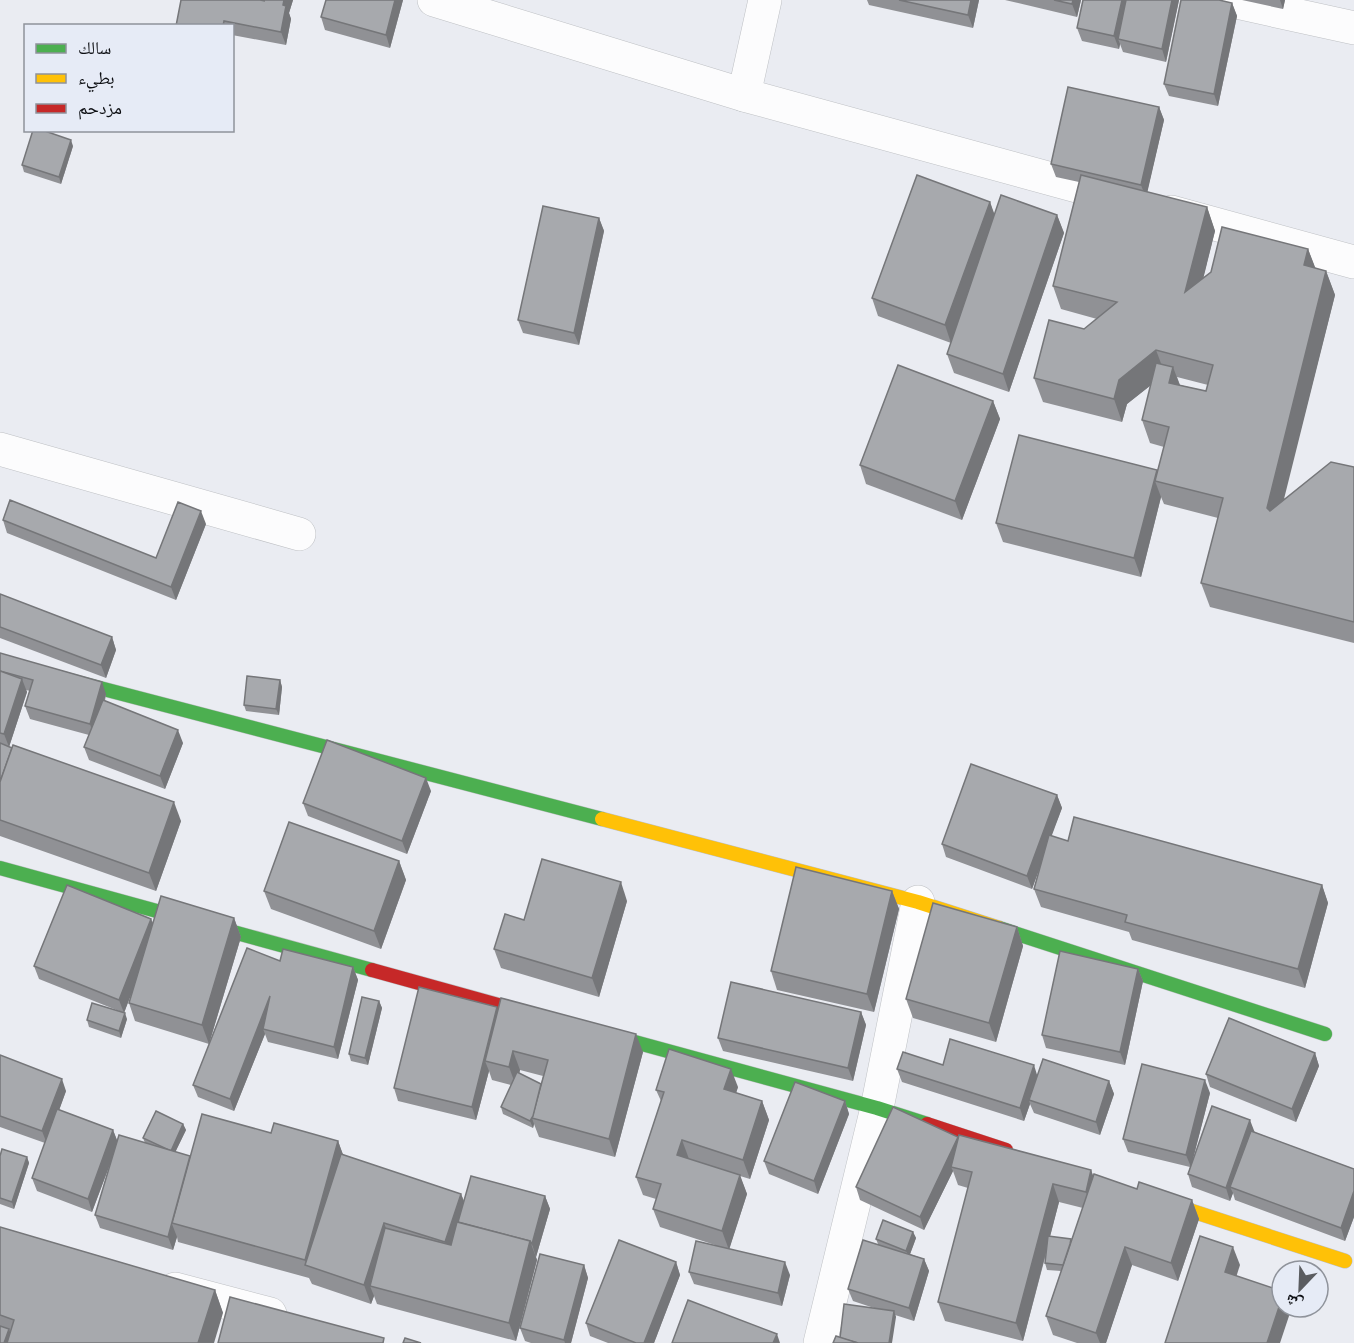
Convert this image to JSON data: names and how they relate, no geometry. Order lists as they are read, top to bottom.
{
  "legend": ["سالك", "بطيء", "مزدحم"],
  "north": "bottom left"
}
